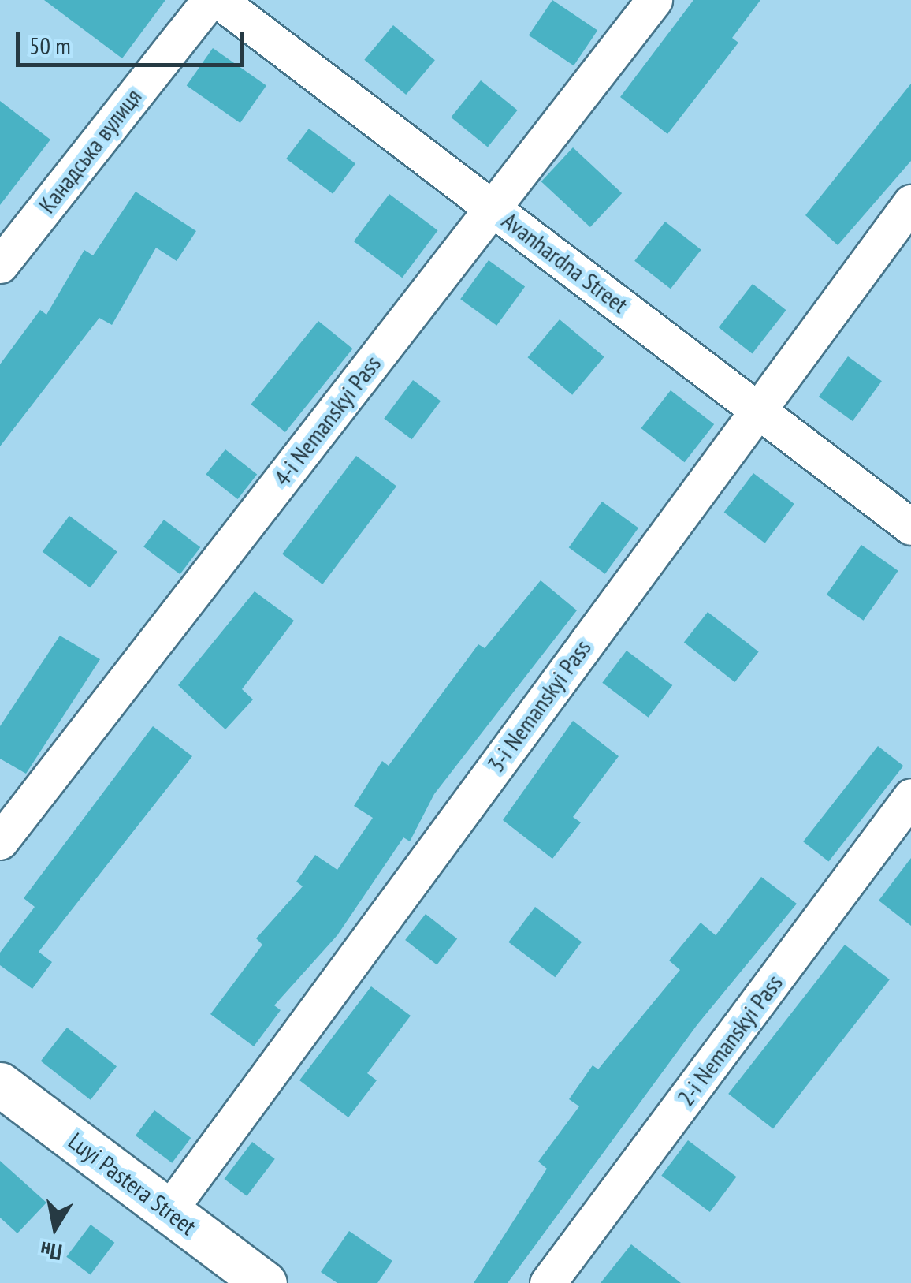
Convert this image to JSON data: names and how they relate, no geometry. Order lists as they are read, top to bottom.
{
  "streets": {
    "street": [
      "Канадська вулиця",
      "Avanhardna Street",
      "4-i Nemanskyi Pass",
      "3-i Nemanskyi Pass",
      "2-i Nemanskyi Pass",
      "Luyi Pastera Street"
    ]
  },
  "crossings": [
    ["Avanhardna Street", "4-i Nemanskyi Pass"],
    ["Avanhardna Street", "3-i Nemanskyi Pass"],
    ["3-i Nemanskyi Pass", "Luyi Pastera Street"]
  ],
  "scale_bar": "50 m",
  "north": "bottom"
}
